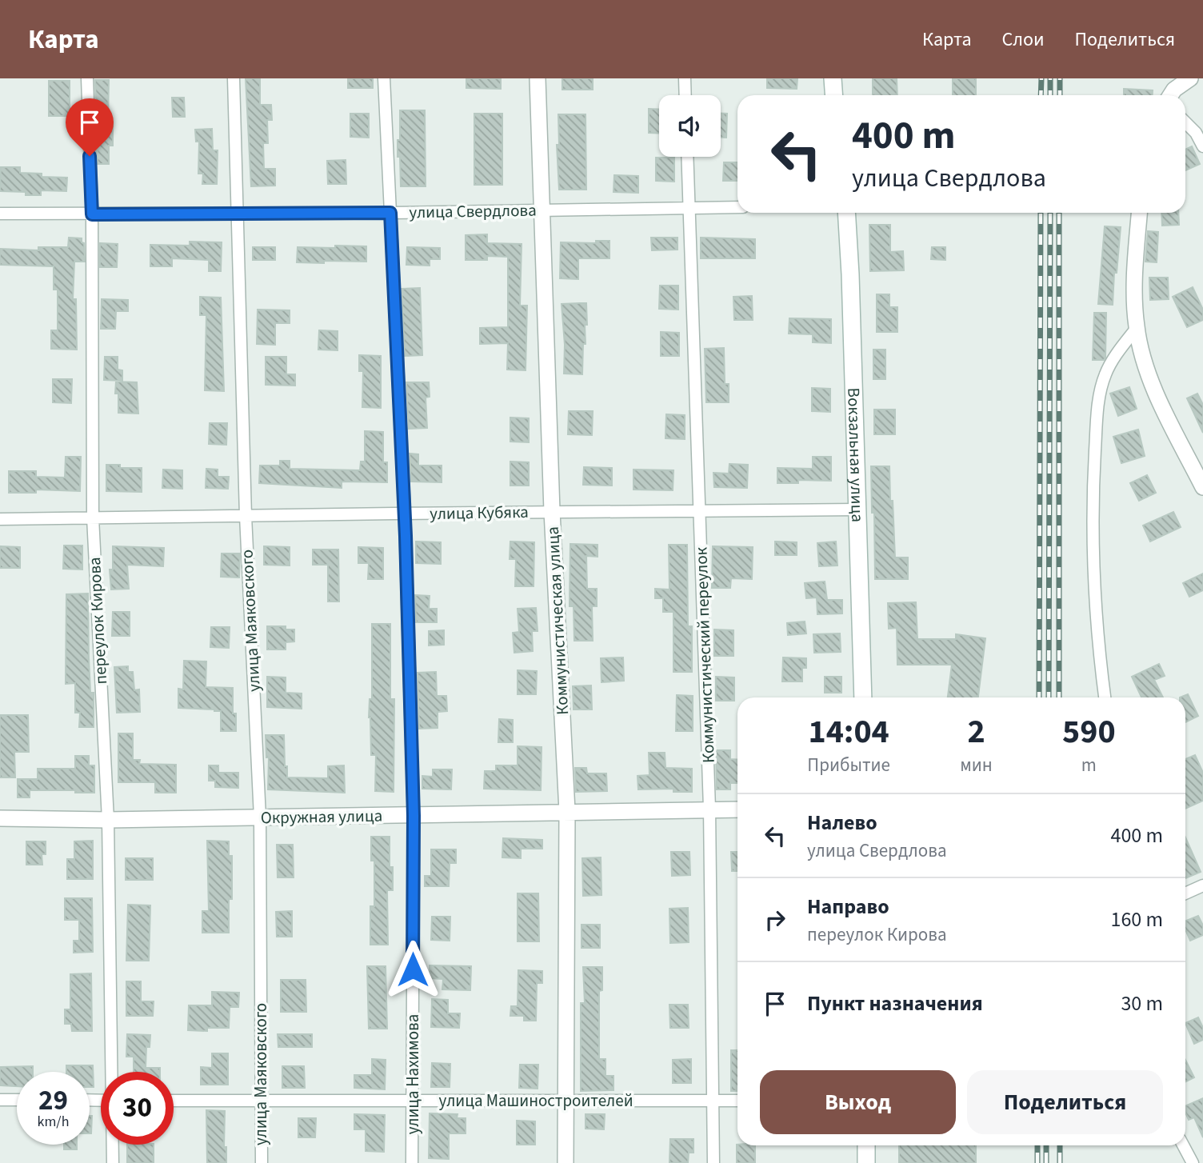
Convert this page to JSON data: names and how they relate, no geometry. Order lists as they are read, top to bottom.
{
  "streets": {
    "main road": ["Вокзальная улица"],
    "street": [
      "улица Свердлова",
      "улица Кубяка",
      "переулок Кирова",
      "улица Маяковского",
      "Коммунистическая улица",
      "Коммунистический переулок",
      "Окружная улица",
      "улица Нахимова",
      "улица Машиностроителей"
    ]
  },
  "crossings": [
    ["улица Свердлова", "переулок Кирова"],
    ["улица Свердлова", "улица Маяковского"],
    ["улица Свердлова", "Коммунистическая улица"],
    ["улица Свердлова", "Коммунистический переулок"],
    ["улица Свердлова", "улица Нахимова"],
    ["Вокзальная улица", "улица Кубяка"],
    ["улица Кубяка", "переулок Кирова"],
    ["улица Кубяка", "улица Маяковского"],
    ["улица Кубяка", "Коммунистическая улица"],
    ["улица Кубяка", "Коммунистический переулок"],
    ["улица Кубяка", "улица Нахимова"],
    ["переулок Кирова", "Окружная улица"],
    ["улица Маяковского", "Окружная улица"],
    ["улица Маяковского", "улица Машиностроителей"],
    ["Коммунистическая улица", "Окружная улица"],
    ["Коммунистическая улица", "улица Машиностроителей"],
    ["Коммунистический переулок", "Окружная улица"],
    ["Коммунистический переулок", "улица Машиностроителей"],
    ["Окружная улица", "улица Нахимова"],
    ["улица Нахимова", "улица Машиностроителей"]
  ],
  "page": {
    "header": "Карта",
    "nav": ["Карта", "Слои", "Поделиться"],
    "turn": ["400 m", "улица Свердлова"],
    "eta": [
      "14:04",
      "Прибытие",
      "2",
      "мин",
      "590",
      "m"
    ],
    "list": [
      {
        "name": "Налево",
        "note": "улица Свердлова",
        "value": "400 m"
      },
      {
        "name": "Направо",
        "note": "переулок Кирова",
        "value": "160 m"
      },
      {
        "name": "Пункт назначения",
        "value": "30 m"
      }
    ],
    "buttons": ["Выход", "Поделиться"],
    "speed": "29 km/h",
    "limit": "30"
  }
}
